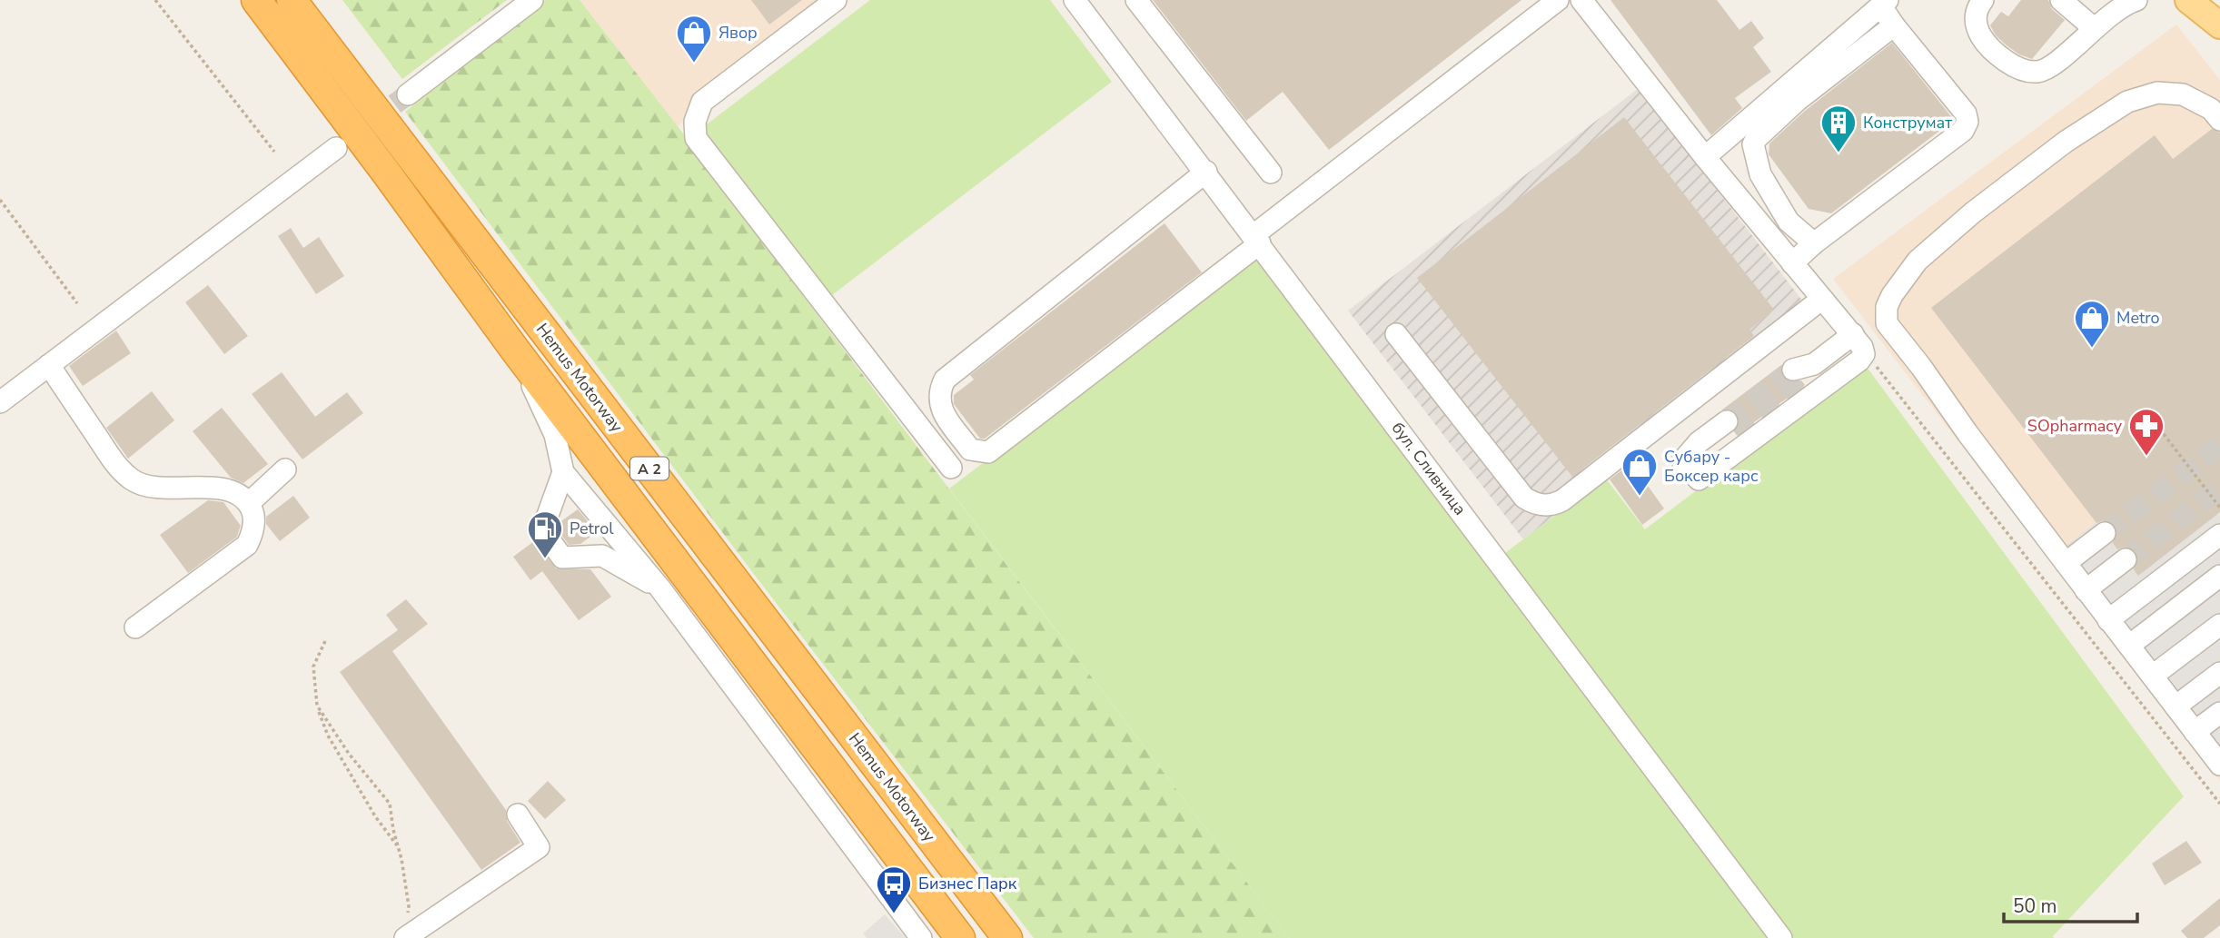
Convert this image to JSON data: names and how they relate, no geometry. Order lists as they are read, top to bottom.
{
  "streets": {
    "highway": ["Hemus Motorway", "A 2"],
    "street": ["бул. Сливница"]
  },
  "places": {
    "shop": ["Явор", "Metro", "Субару - Боксер карс"],
    "building": ["Конструмат"],
    "pharmacy": ["SOpharmacy"],
    "fuel station": ["Petrol"],
    "bus stop": ["Бизнес Парк"]
  },
  "scale_bar": "50 m"
}
